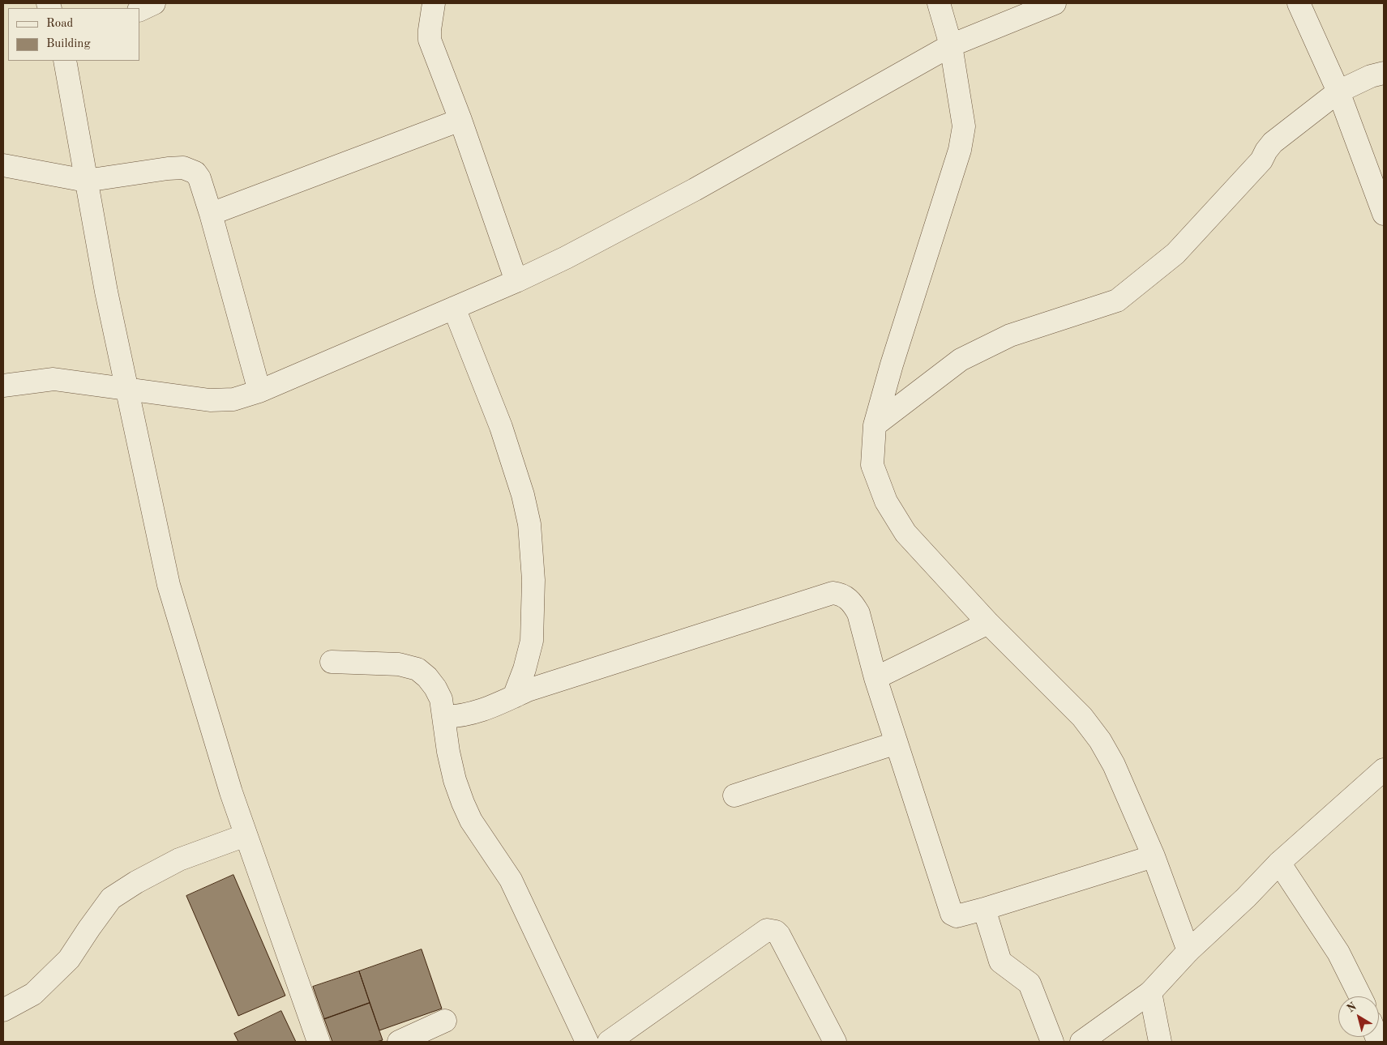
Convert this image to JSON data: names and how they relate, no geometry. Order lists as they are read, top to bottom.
{
  "legend": ["Road", "Building"],
  "north": "top left"
}
